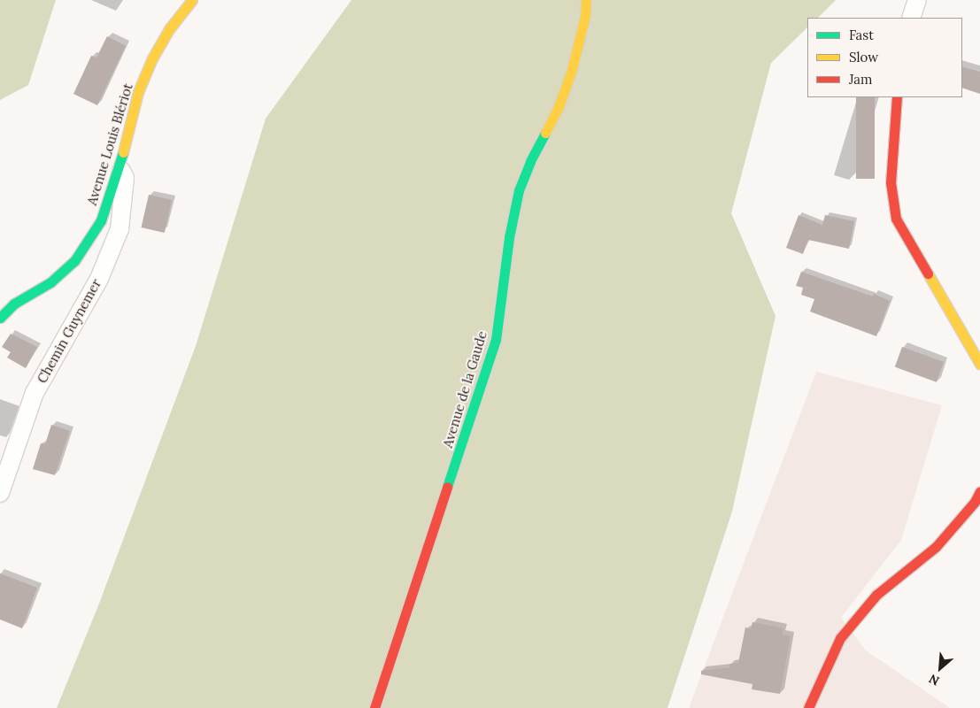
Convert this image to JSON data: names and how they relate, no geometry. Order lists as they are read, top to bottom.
{
  "streets": {
    "street": ["Avenue Louis Blériot", "Chemin Guynemer", "Avenue de la Gaude"]
  },
  "crossings": [
    ["Avenue Louis Blériot", "Chemin Guynemer"]
  ],
  "legend": ["Fast", "Slow", "Jam"],
  "north": "bottom left"
}
